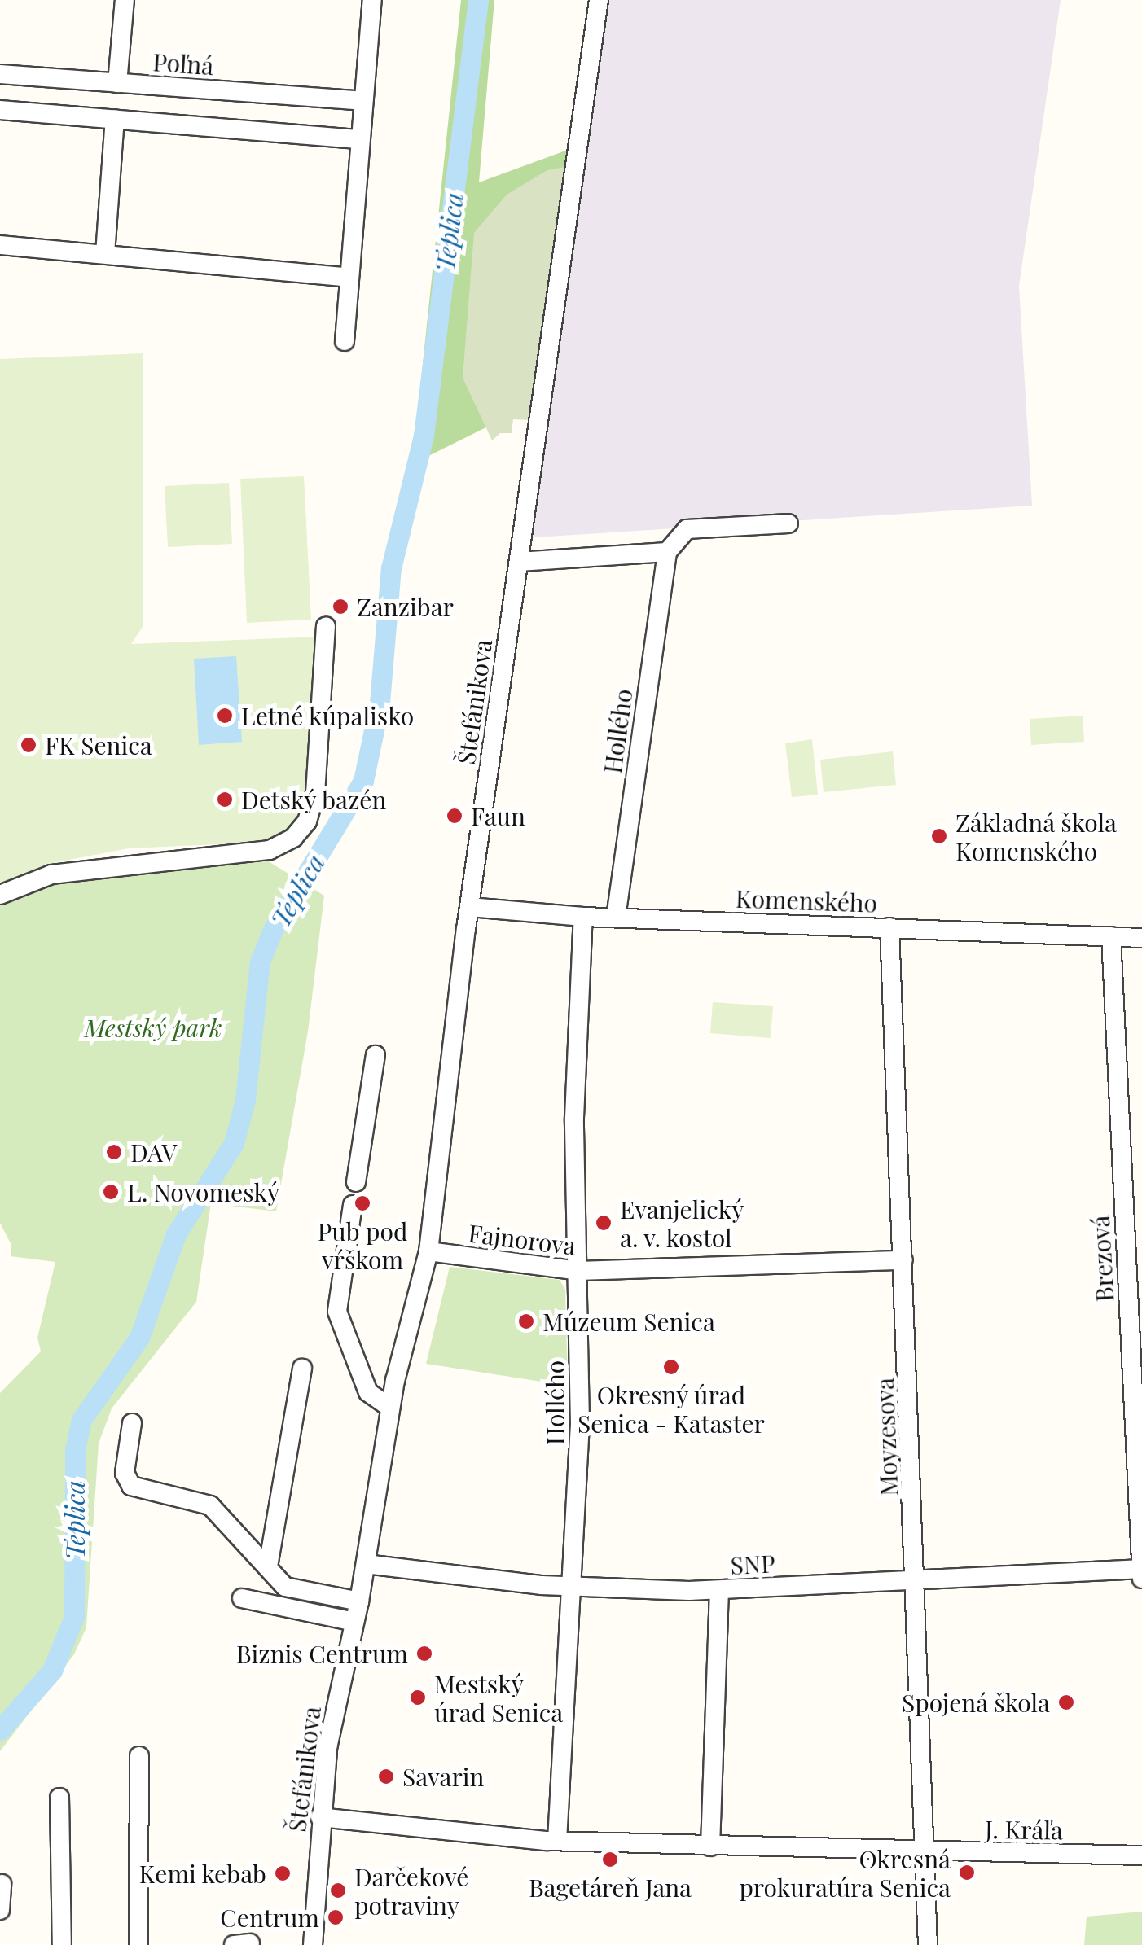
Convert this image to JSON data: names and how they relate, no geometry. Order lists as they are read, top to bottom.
{
  "streets": {
    "street": [
      "Poľná",
      "Štefánikova",
      "Hollého",
      "Komenského",
      "Fajnorova",
      "Brezová",
      "Moyzesova",
      "SNP",
      "J. Kráľa"
    ]
  },
  "crossings": [
    ["Štefánikova", "Komenského"],
    ["Štefánikova", "Fajnorova"],
    ["Štefánikova", "SNP"],
    ["Štefánikova", "J. Kráľa"],
    ["Hollého", "Komenského"],
    ["Hollého", "Fajnorova"],
    ["Hollého", "SNP"],
    ["Hollého", "J. Kráľa"],
    ["Komenského", "Brezová"],
    ["Komenského", "Moyzesova"],
    ["Fajnorova", "Moyzesova"],
    ["Brezová", "SNP"],
    ["Moyzesova", "SNP"],
    ["Moyzesova", "J. Kráľa"]
  ],
  "water": ["Teplica"],
  "parks": ["Mestský park"],
  "places": [
    "Zanzibar",
    "Letné kúpalisko",
    "FK Senica",
    "Detský bazén",
    "Faun",
    "Základná škola Komenského",
    "DAV",
    "L. Novomeský",
    "Pub pod vŕškom",
    "Evanjelický a. v. kostol",
    "Múzeum Senica",
    "Okresný úrad Senica - Kataster",
    "Biznis Centrum",
    "Mestský úrad Senica",
    "Spojená škola",
    "Savarin",
    "Bagetáreň Jana",
    "Okresná prokuratúra Senica",
    "Kemi kebab",
    "Darčekové potraviny",
    "Centrum"
  ]
}
